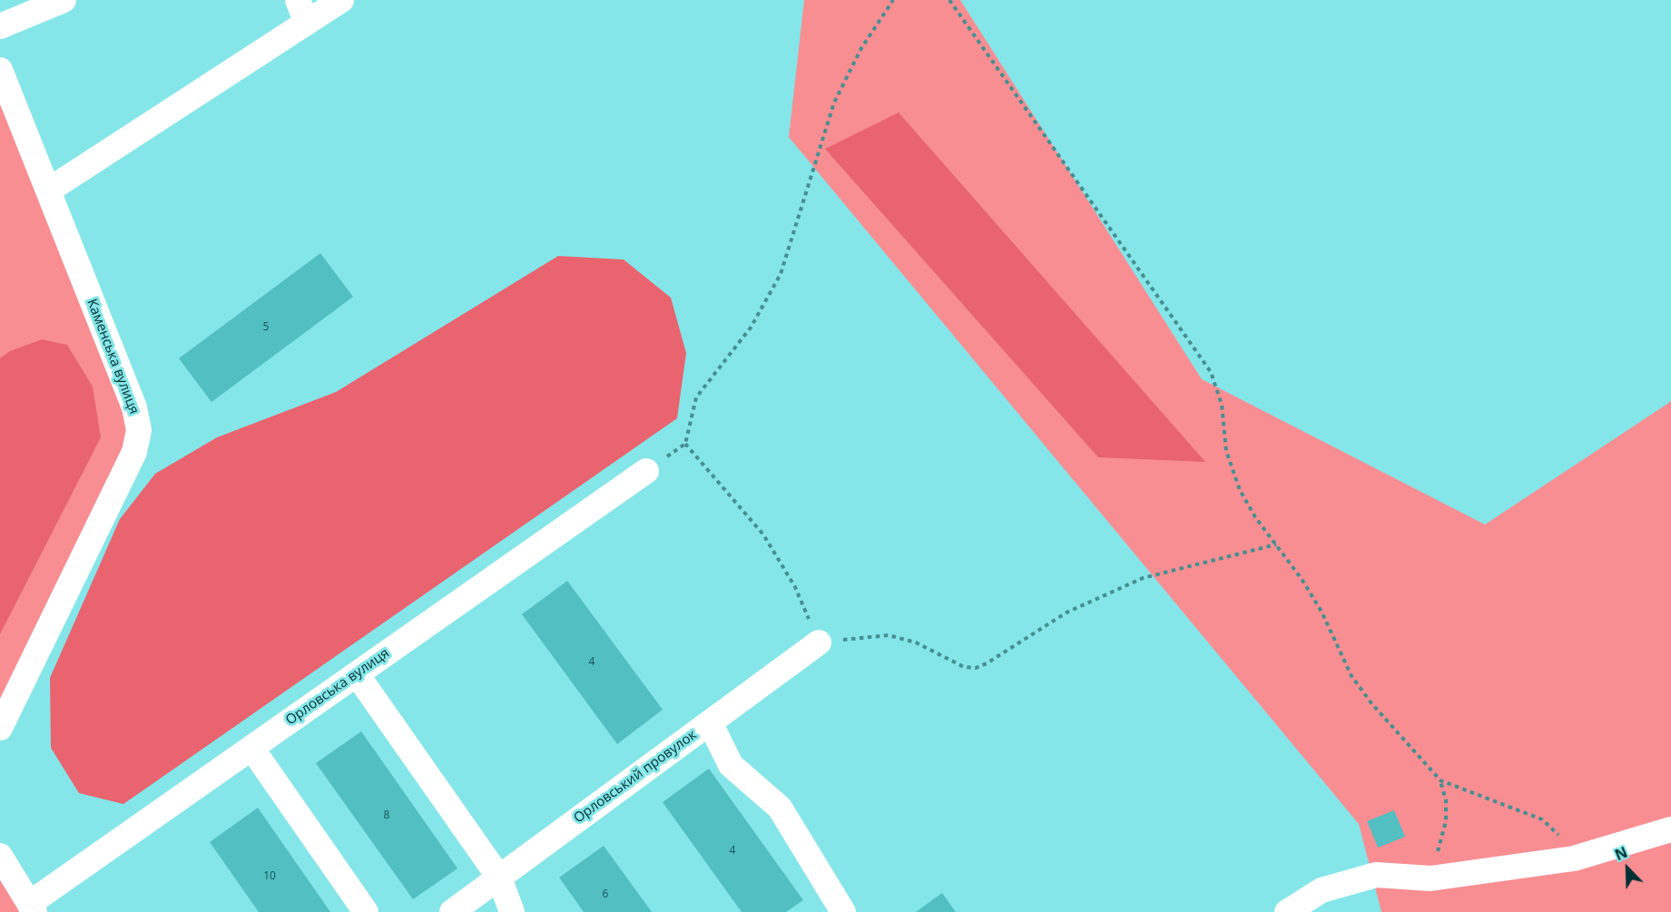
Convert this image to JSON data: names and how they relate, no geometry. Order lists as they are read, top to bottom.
{
  "streets": {
    "street": ["Каменська вулиця", "Орловська вулиця", "Орловський провулок"]
  },
  "house_numbers": [
    "5",
    "4",
    "8",
    "4",
    "10",
    "6"
  ],
  "north": "top left"
}
